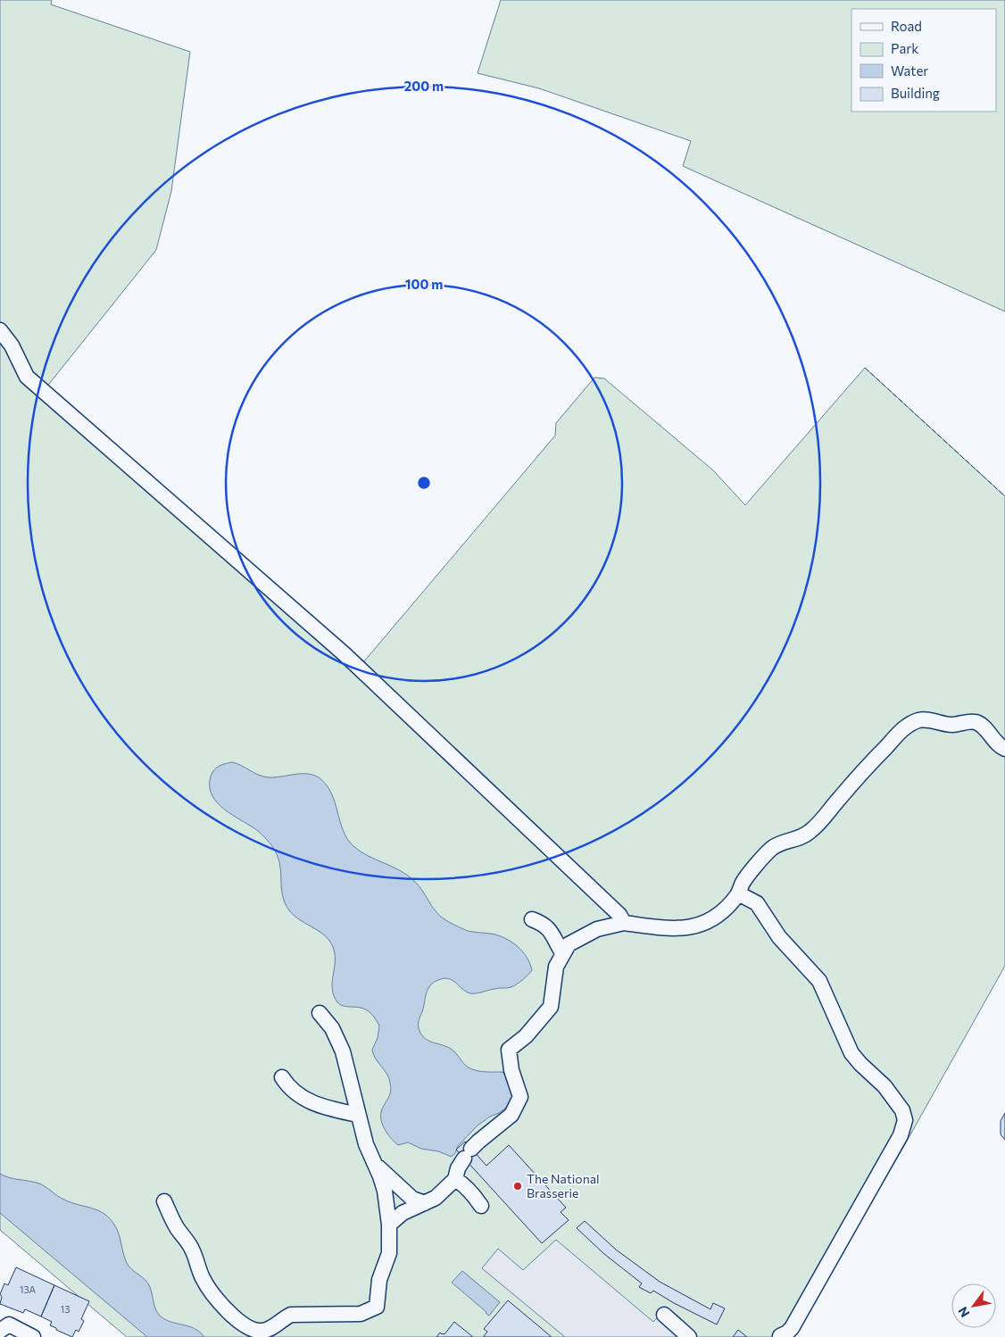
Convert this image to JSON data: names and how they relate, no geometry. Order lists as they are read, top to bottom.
{
  "places": ["The National Brasserie"],
  "house_numbers": ["13A", "13"],
  "legend": [
    "Road",
    "Park",
    "Water",
    "Building"
  ],
  "north": "bottom left",
  "rings": ["200 m", "100 m"]
}
